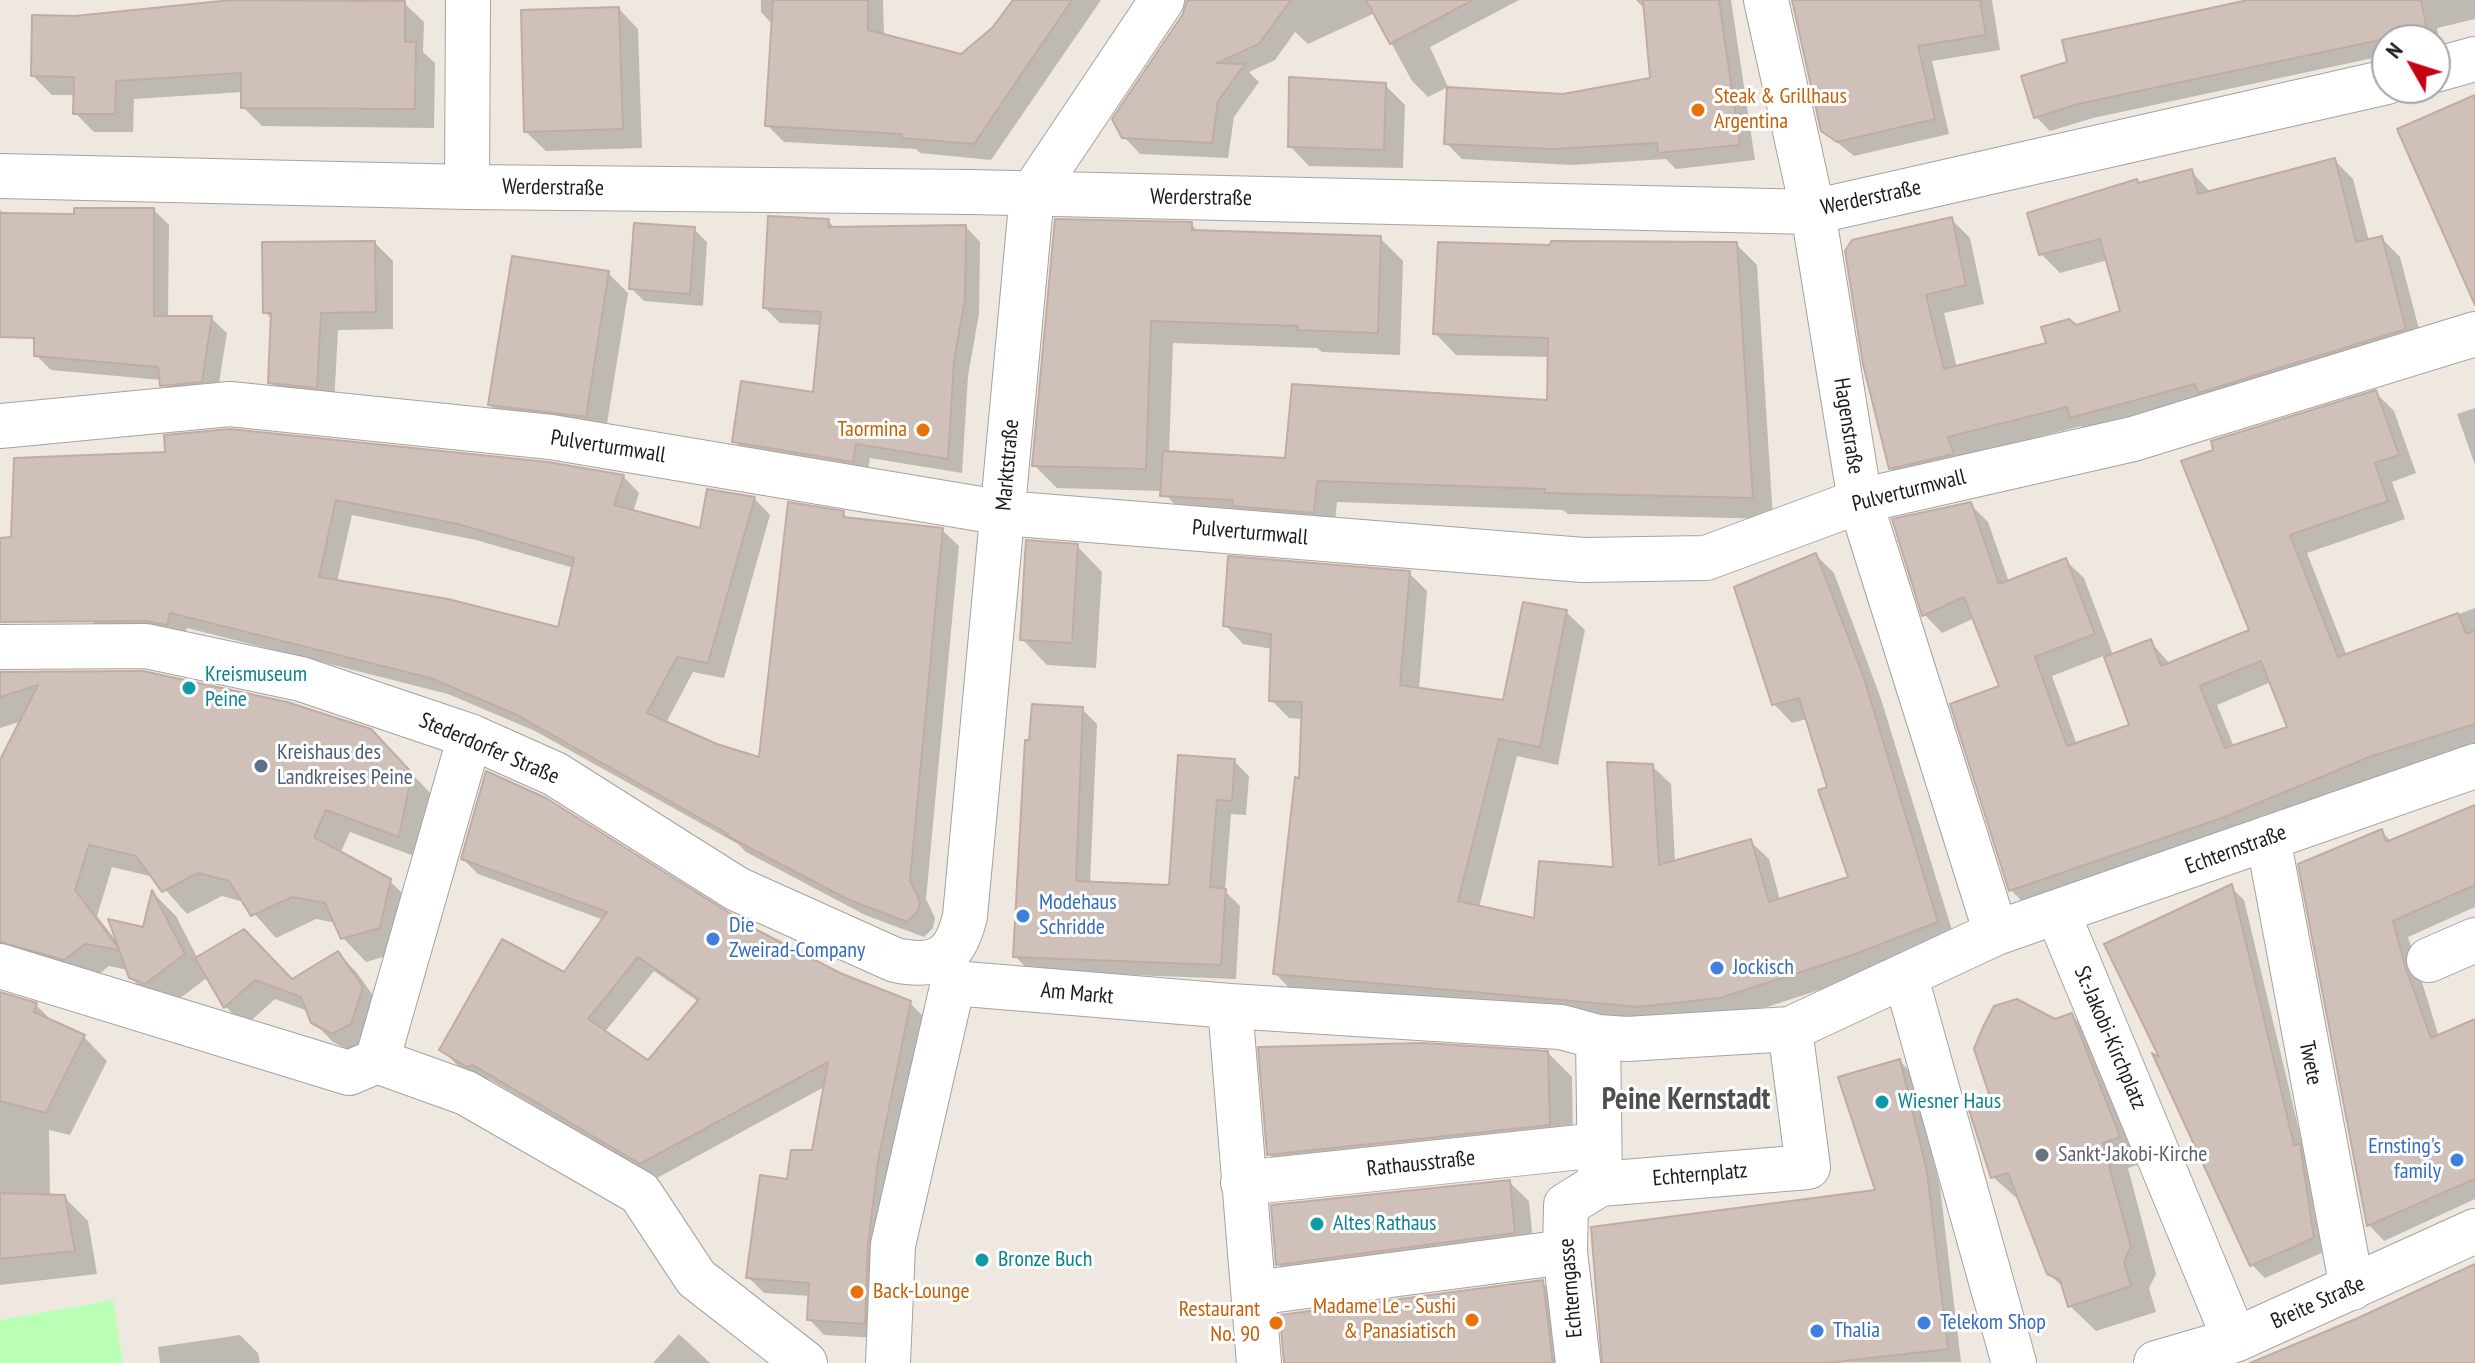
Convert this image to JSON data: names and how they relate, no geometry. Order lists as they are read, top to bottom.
{
  "streets": {
    "street": [
      "Werderstraße",
      "Hagenstraße",
      "Pulverturmwall",
      "Marktstraße",
      "Stederdorfer Straße",
      "Echternstraße",
      "Am Markt",
      "St.-Jakobi-Kirchplatz",
      "Twete",
      "Rathausstraße",
      "Echternplatz",
      "Echterngasse",
      "Breite Straße"
    ]
  },
  "crossings": [
    ["Werderstraße", "Hagenstraße"],
    ["Werderstraße", "Marktstraße"],
    ["Hagenstraße", "Pulverturmwall"],
    ["Hagenstraße", "Echternstraße"],
    ["Pulverturmwall", "Marktstraße"],
    ["Marktstraße", "Stederdorfer Straße"],
    ["Echternstraße", "St.-Jakobi-Kirchplatz"],
    ["Echternstraße", "Twete"],
    ["St.-Jakobi-Kirchplatz", "Breite Straße"],
    ["Twete", "Breite Straße"],
    ["Rathausstraße", "Echternplatz"],
    ["Rathausstraße", "Echterngasse"],
    ["Echternplatz", "Echterngasse"]
  ],
  "districts": ["Peine Kernstadt"],
  "places": [
    "Steak & Grillhaus Argentina",
    "Taormina",
    "Kreismuseum Peine",
    "Kreishaus des Landkreises Peine",
    "Modehaus Schridde",
    "Die Zweirad-Company",
    "Jockisch",
    "Wiesner Haus",
    "Sankt-Jakobi-Kirche",
    "Ernsting's family",
    "Altes Rathaus",
    "Bronze Buch",
    "Back-Lounge",
    "Madame Le - Sushi & Panasiatisch",
    "Restaurant No. 90",
    "Telekom Shop",
    "Thalia"
  ],
  "north": "top left"
}
